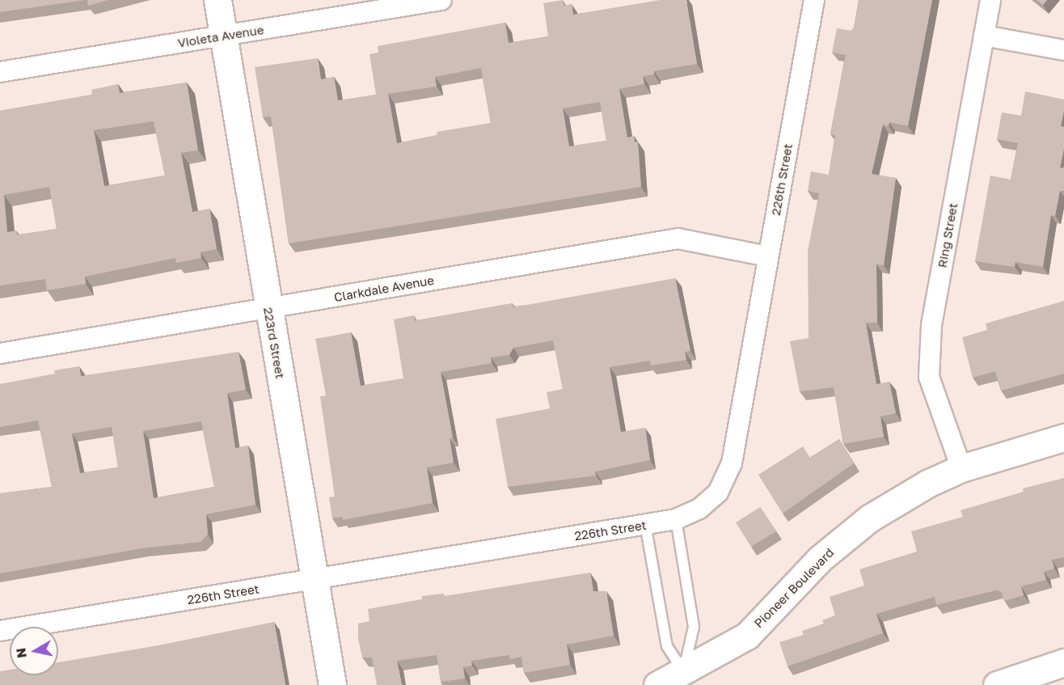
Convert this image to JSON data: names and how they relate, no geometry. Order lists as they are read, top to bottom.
{
  "streets": {
    "main road": ["223rd Street", "Pioneer Boulevard"],
    "street": [
      "Violeta Avenue",
      "226th Street",
      "Ring Street",
      "Clarkdale Avenue"
    ]
  },
  "crossings": [
    ["Violeta Avenue", "223rd Street"],
    ["226th Street", "Clarkdale Avenue"],
    ["226th Street", "223rd Street"],
    ["Ring Street", "Pioneer Boulevard"],
    ["Clarkdale Avenue", "223rd Street"]
  ],
  "north": "left"
}
